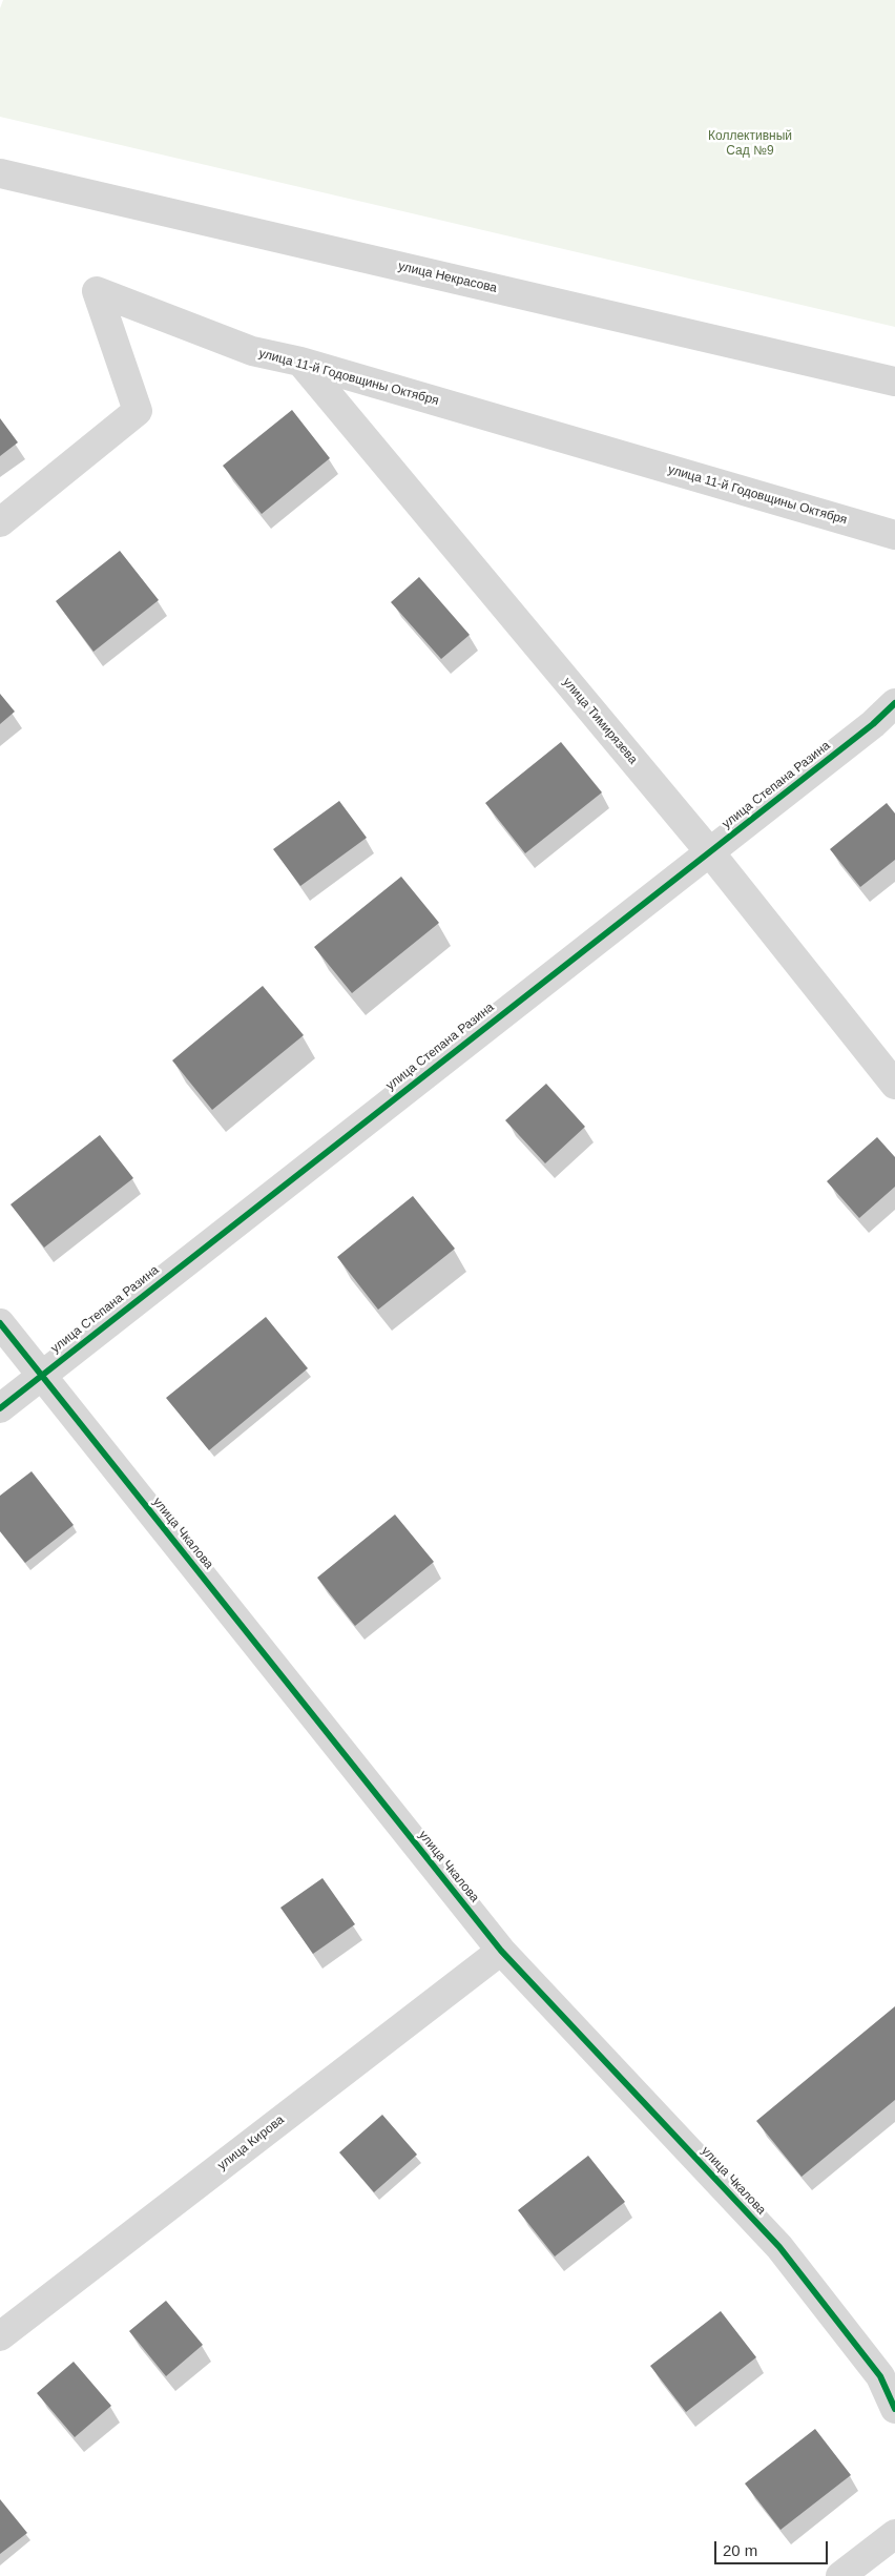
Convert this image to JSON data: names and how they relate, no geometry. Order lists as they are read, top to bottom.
{
  "streets": {
    "street": [
      "улица Некрасова",
      "улица 11-й Годовщины Октября",
      "улица Тимирязева",
      "улица Степана Разина",
      "улица Чкалова",
      "улица Кирова"
    ]
  },
  "crossings": [
    ["улица 11-й Годовщины Октября", "улица Тимирязева"],
    ["улица Тимирязева", "улица Степана Разина"],
    ["улица Степана Разина", "улица Чкалова"],
    ["улица Чкалова", "улица Кирова"]
  ],
  "parks": ["Коллективный Сад №9"],
  "scale_bar": "20 m"
}
